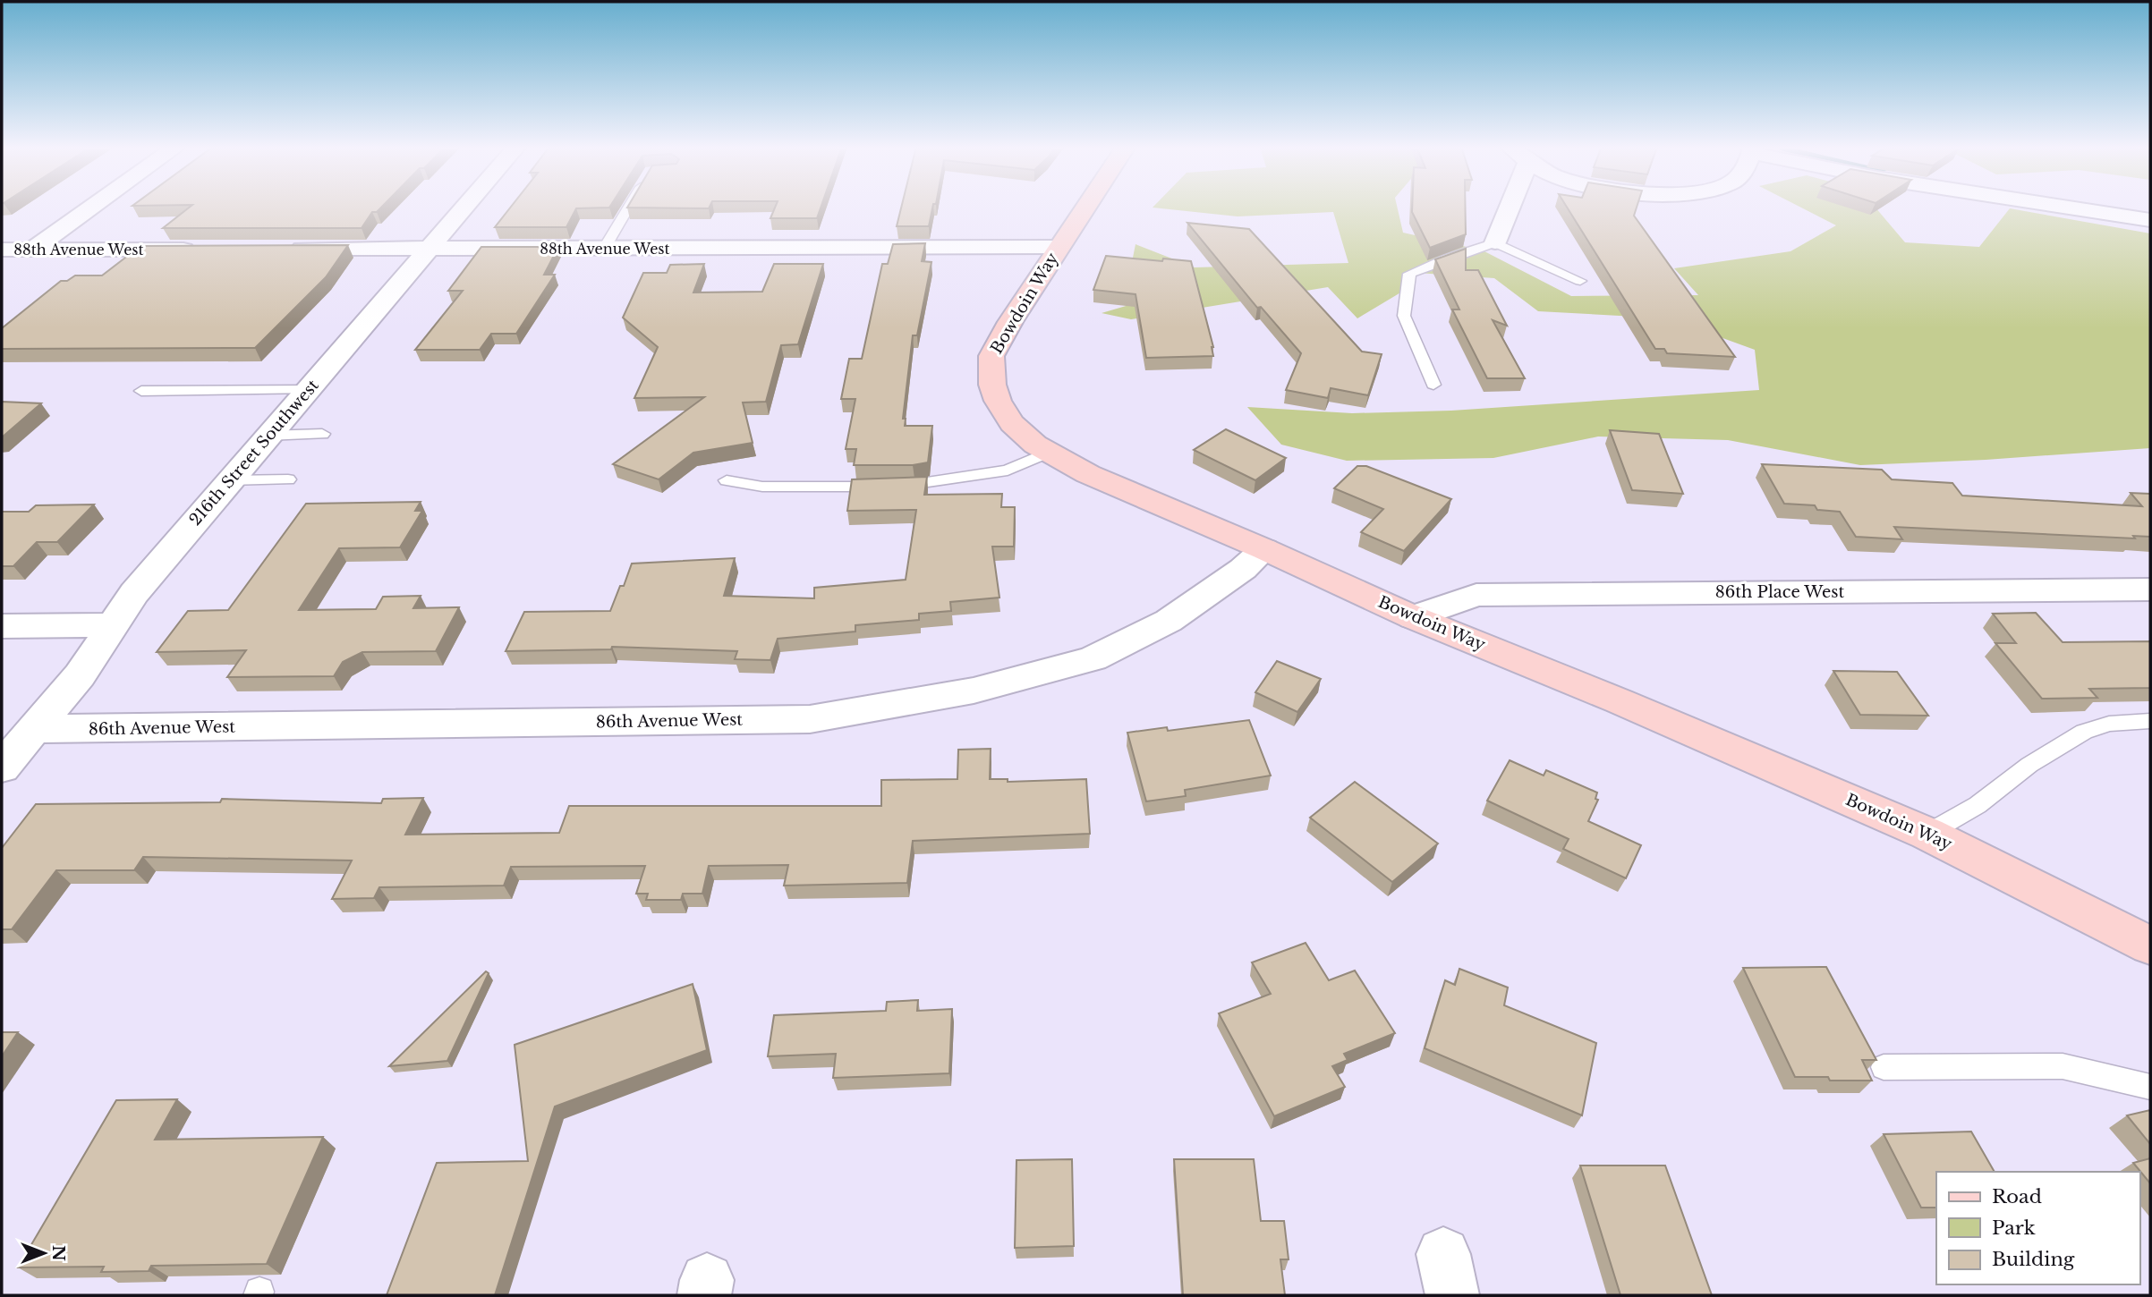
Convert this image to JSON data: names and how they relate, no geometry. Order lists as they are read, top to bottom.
{
  "streets": {
    "street": [
      "88th Avenue West",
      "Bowdoin Way",
      "216th Street Southwest",
      "86th Place West",
      "86th Avenue West"
    ]
  },
  "crossings": [
    ["88th Avenue West", "Bowdoin Way"],
    ["88th Avenue West", "216th Street Southwest"],
    ["Bowdoin Way", "86th Place West"],
    ["Bowdoin Way", "86th Avenue West"],
    ["216th Street Southwest", "86th Avenue West"]
  ],
  "legend": ["Road", "Park", "Building"],
  "north": "right"
}
